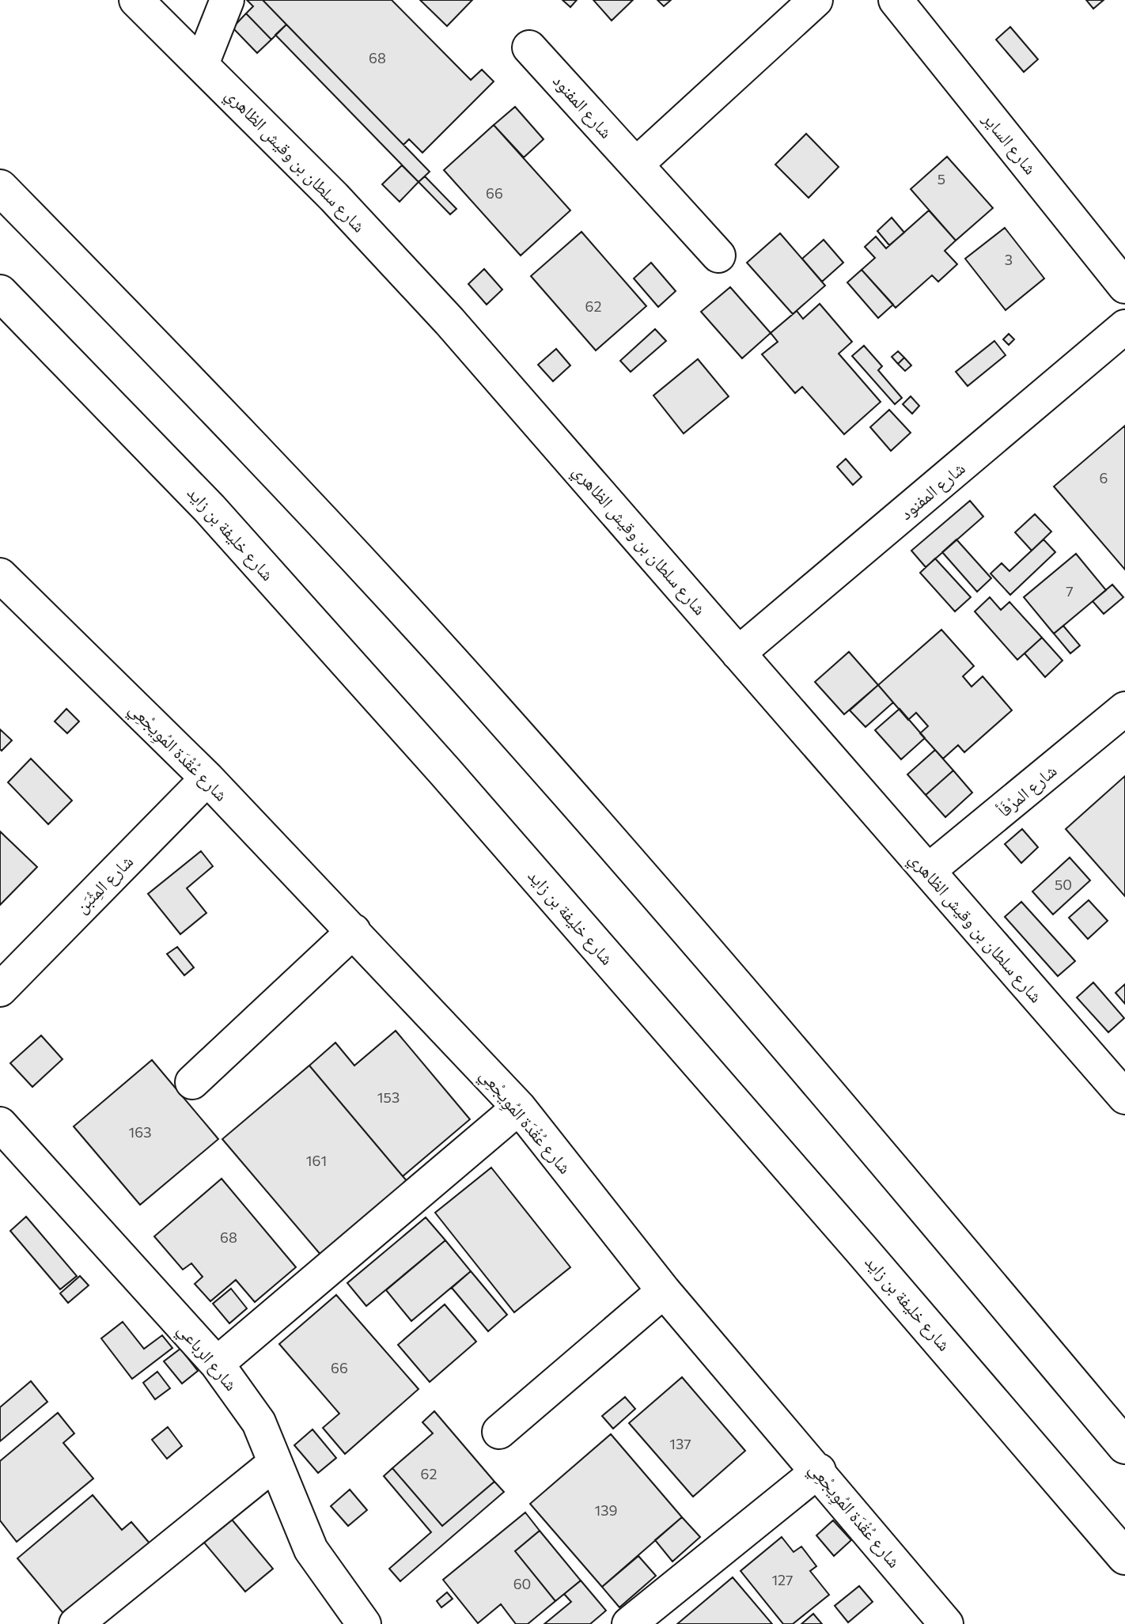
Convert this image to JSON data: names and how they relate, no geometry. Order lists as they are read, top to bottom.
{
  "streets": {
    "highway": ["شارع خليفة بن زايد"],
    "street": [
      "شارع المفنود",
      "شارع الساير",
      "شارع سلطان بن وقيش الظاهري",
      "شارع عُقْدَة المُوِيجْعِي",
      "شارع المرْفَأ",
      "شارع المِثْبَن",
      "شارع الرباعي"
    ]
  },
  "crossings": [
    ["شارع المفنود", "شارع سلطان بن وقيش الظاهري"],
    ["شارع سلطان بن وقيش الظاهري", "شارع المرْفَأ"],
    ["شارع عُقْدَة المُوِيجْعِي", "شارع المِثْبَن"]
  ],
  "house_numbers": [
    "68",
    "5",
    "66",
    "3",
    "62",
    "6",
    "7",
    "50",
    "153",
    "163",
    "161",
    "68",
    "66",
    "137",
    "62",
    "139",
    "127",
    "60"
  ]
}
